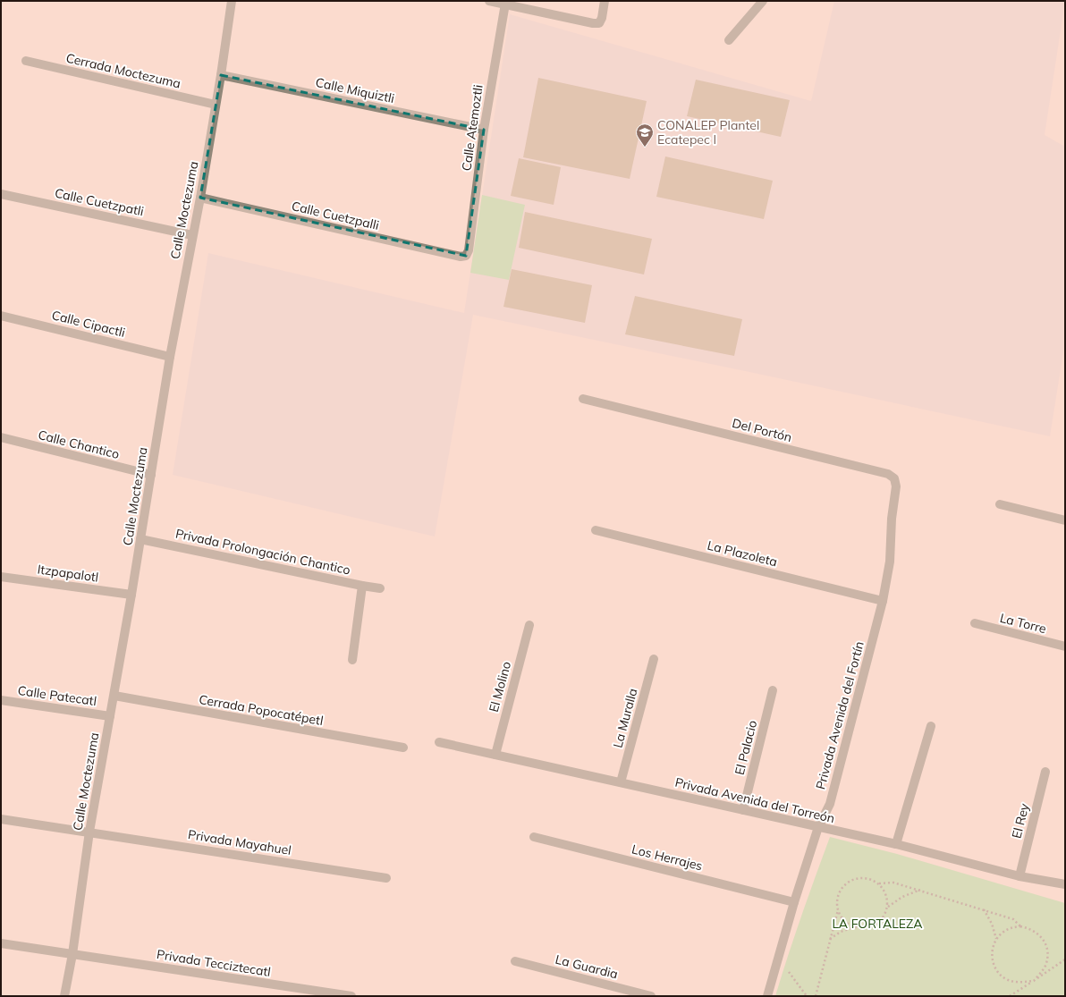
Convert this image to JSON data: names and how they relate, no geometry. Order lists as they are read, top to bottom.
{
  "streets": {
    "street": [
      "Cerrada Moctezuma",
      "Calle Miquiztli",
      "Calle Atemoztli",
      "Calle Cuetzpatli",
      "Calle Moctezuma",
      "Calle Cuetzpalli",
      "Calle Cipactli",
      "Del Portón",
      "Calle Chantico",
      "Privada Prolongación Chantico",
      "La Plazoleta",
      "Itzpapalotl",
      "La Torre",
      "El Molino",
      "Calle Patecatl",
      "Cerrada Popocatépetl",
      "Privada Avenida del Fortín",
      "La Muralla",
      "El Palacio",
      "Privada Avenida del Torreón",
      "El Rey",
      "Privada Mayahuel",
      "Los Herrajes",
      "Privada Tecciztecatl",
      "La Guardia"
    ]
  },
  "crossings": [
    ["Cerrada Moctezuma", "Calle Moctezuma"],
    ["Calle Miquiztli", "Calle Atemoztli"],
    ["Calle Miquiztli", "Calle Moctezuma"],
    ["Calle Atemoztli", "Calle Cuetzpalli"],
    ["Calle Cuetzpatli", "Calle Moctezuma"],
    ["Calle Moctezuma", "Calle Cuetzpalli"],
    ["Calle Moctezuma", "Calle Cipactli"],
    ["Calle Moctezuma", "Calle Chantico"],
    ["Calle Moctezuma", "Privada Prolongación Chantico"],
    ["Calle Moctezuma", "Itzpapalotl"],
    ["Calle Moctezuma", "Calle Patecatl"],
    ["Calle Moctezuma", "Cerrada Popocatépetl"],
    ["Calle Moctezuma", "Privada Mayahuel"],
    ["Calle Moctezuma", "Privada Tecciztecatl"],
    ["Del Portón", "Privada Avenida del Fortín"],
    ["La Plazoleta", "Privada Avenida del Fortín"],
    ["El Molino", "Privada Avenida del Torreón"],
    ["Privada Avenida del Fortín", "Privada Avenida del Torreón"],
    ["Privada Avenida del Fortín", "Los Herrajes"],
    ["La Muralla", "Privada Avenida del Torreón"],
    ["El Palacio", "Privada Avenida del Torreón"],
    ["Privada Avenida del Torreón", "El Rey"]
  ],
  "parks": ["LA FORTALEZA"],
  "places": {
    "school or university": ["CONALEP Plantel Ecatepec I"]
  }
}
